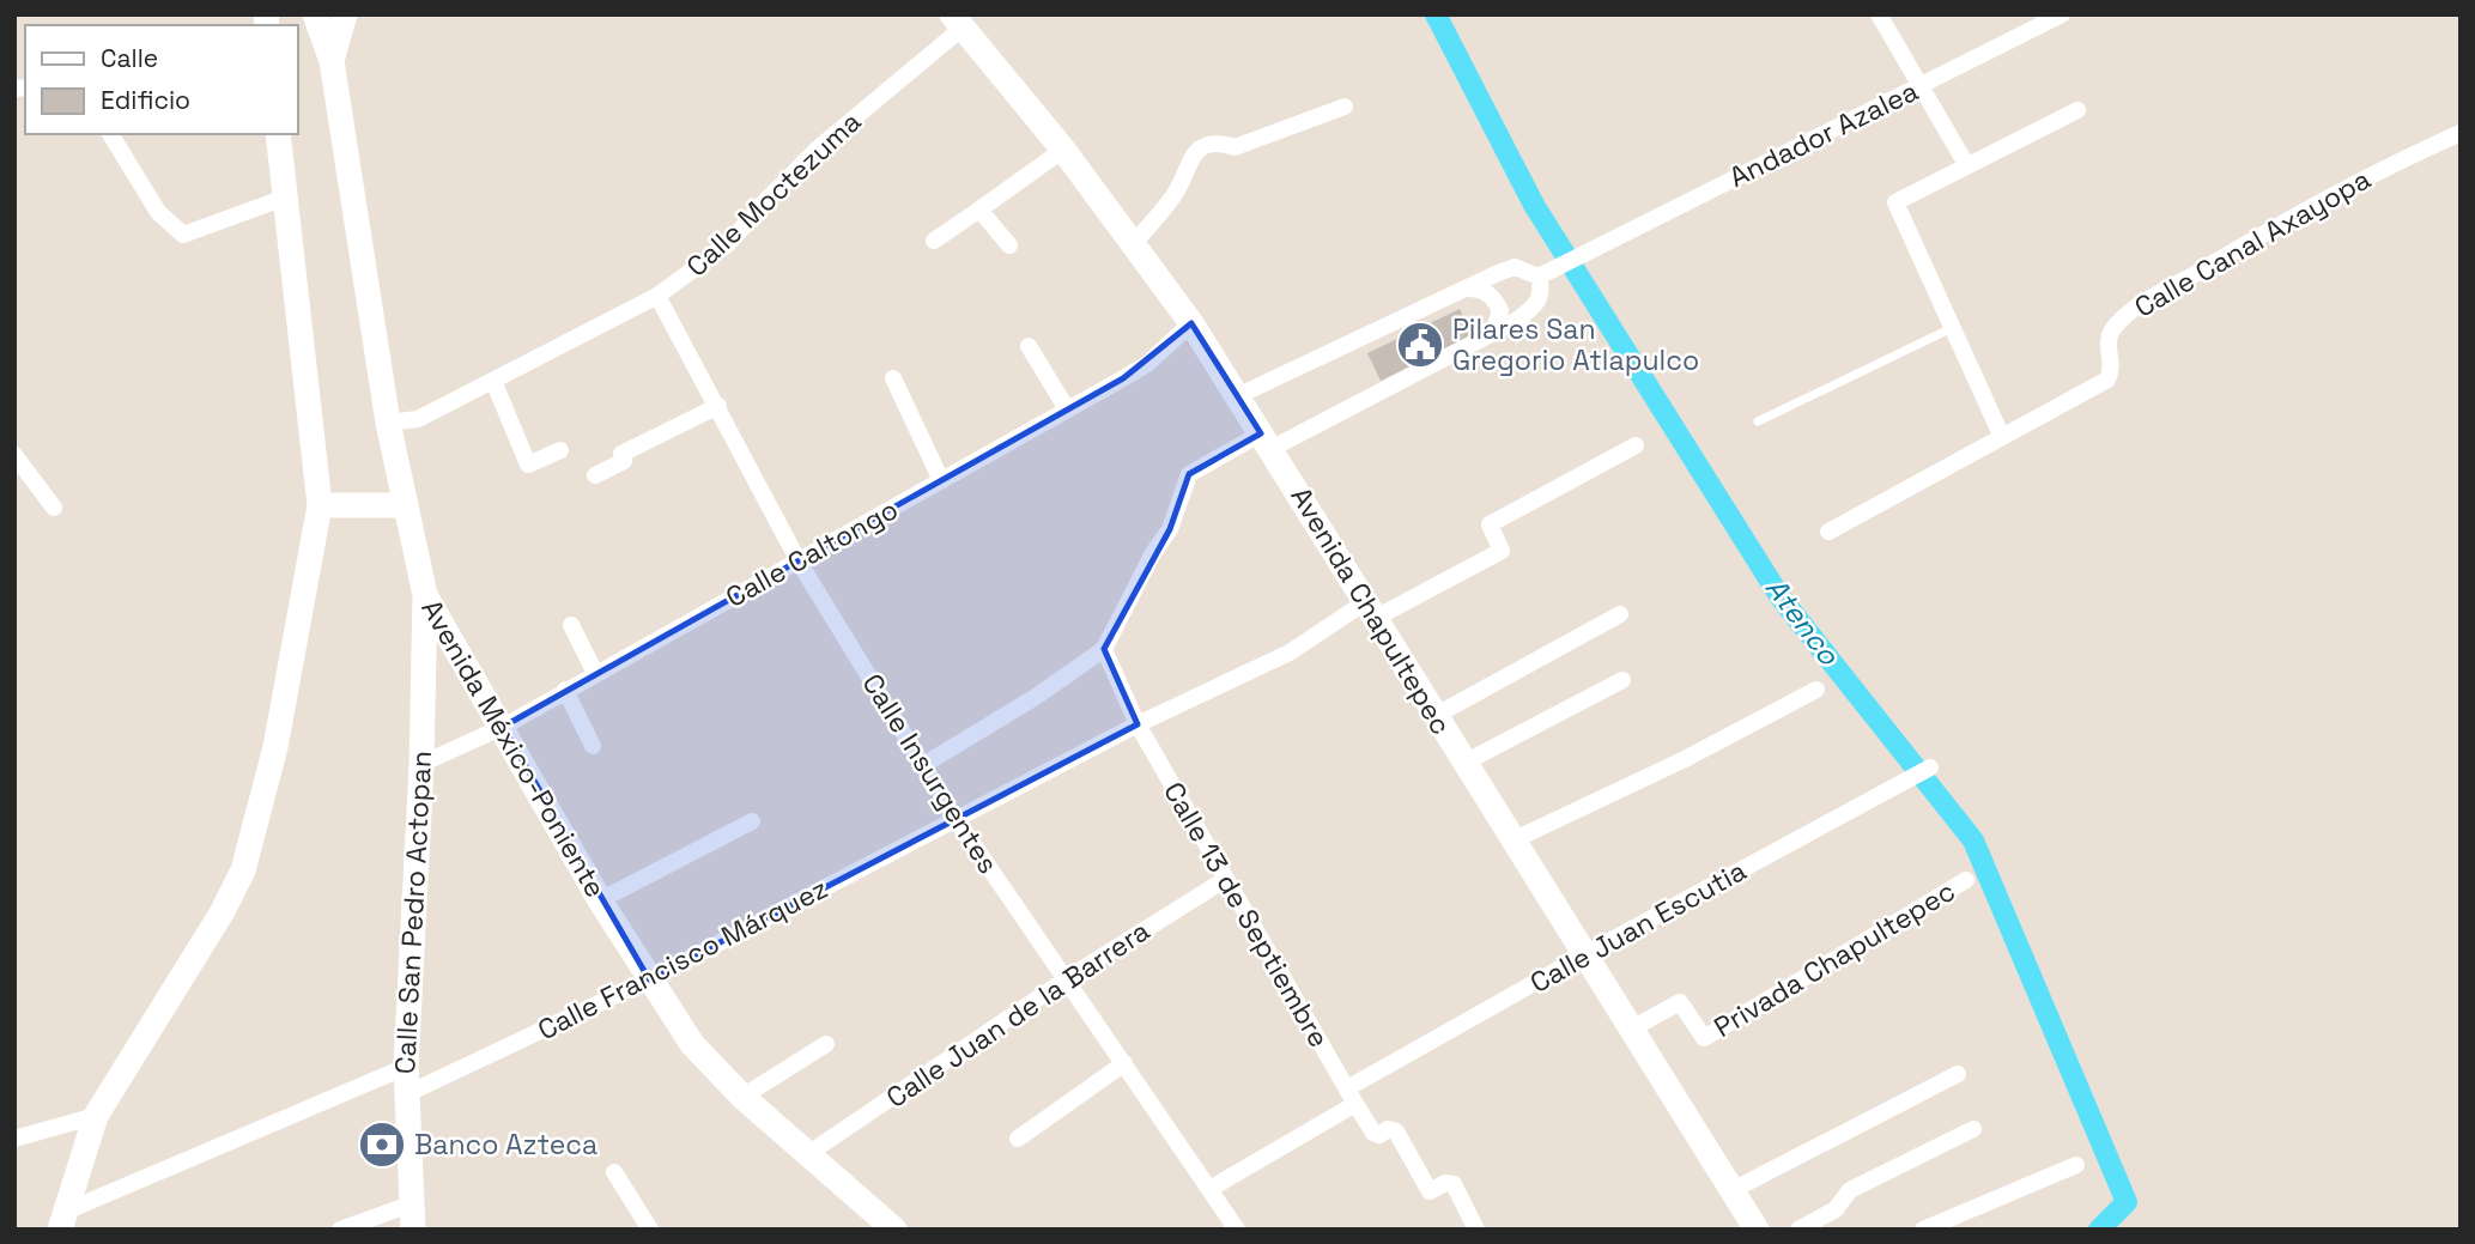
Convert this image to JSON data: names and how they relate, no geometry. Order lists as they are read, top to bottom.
{
  "streets": {
    "main road": ["Avenida Chapultepec", "Avenida México-Poniente", "Calle San Pedro Actopan"],
    "street": [
      "Andador Azalea",
      "Calle Moctezuma",
      "Calle Canal Axayopa",
      "Calle Caltongo",
      "Calle Insurgentes",
      "Calle 13 de Septiembre",
      "Calle Juan Escutia",
      "Calle Francisco Márquez",
      "Privada Chapultepec",
      "Calle Juan de la Barrera"
    ]
  },
  "crossings": [
    ["Calle Moctezuma", "Avenida Chapultepec"],
    ["Calle Moctezuma", "Avenida México-Poniente"],
    ["Calle Moctezuma", "Calle Insurgentes"],
    ["Calle Caltongo", "Avenida Chapultepec"],
    ["Calle Caltongo", "Avenida México-Poniente"],
    ["Calle Caltongo", "Calle Insurgentes"],
    ["Calle Caltongo", "Calle San Pedro Actopan"],
    ["Avenida Chapultepec", "Calle Juan Escutia"],
    ["Avenida Chapultepec", "Privada Chapultepec"],
    ["Avenida México-Poniente", "Calle San Pedro Actopan"],
    ["Avenida México-Poniente", "Calle Francisco Márquez"],
    ["Avenida México-Poniente", "Calle Juan de la Barrera"],
    ["Calle Insurgentes", "Calle Francisco Márquez"],
    ["Calle Insurgentes", "Calle Juan de la Barrera"],
    ["Calle San Pedro Actopan", "Calle Francisco Márquez"],
    ["Calle 13 de Septiembre", "Calle Juan Escutia"],
    ["Calle 13 de Septiembre", "Calle Juan de la Barrera"]
  ],
  "water": ["Atenco"],
  "places": {
    "public building": ["Pilares San Gregorio Atlapulco"],
    "bank": ["Banco Azteca"]
  },
  "legend": ["Calle", "Edificio"]
}
